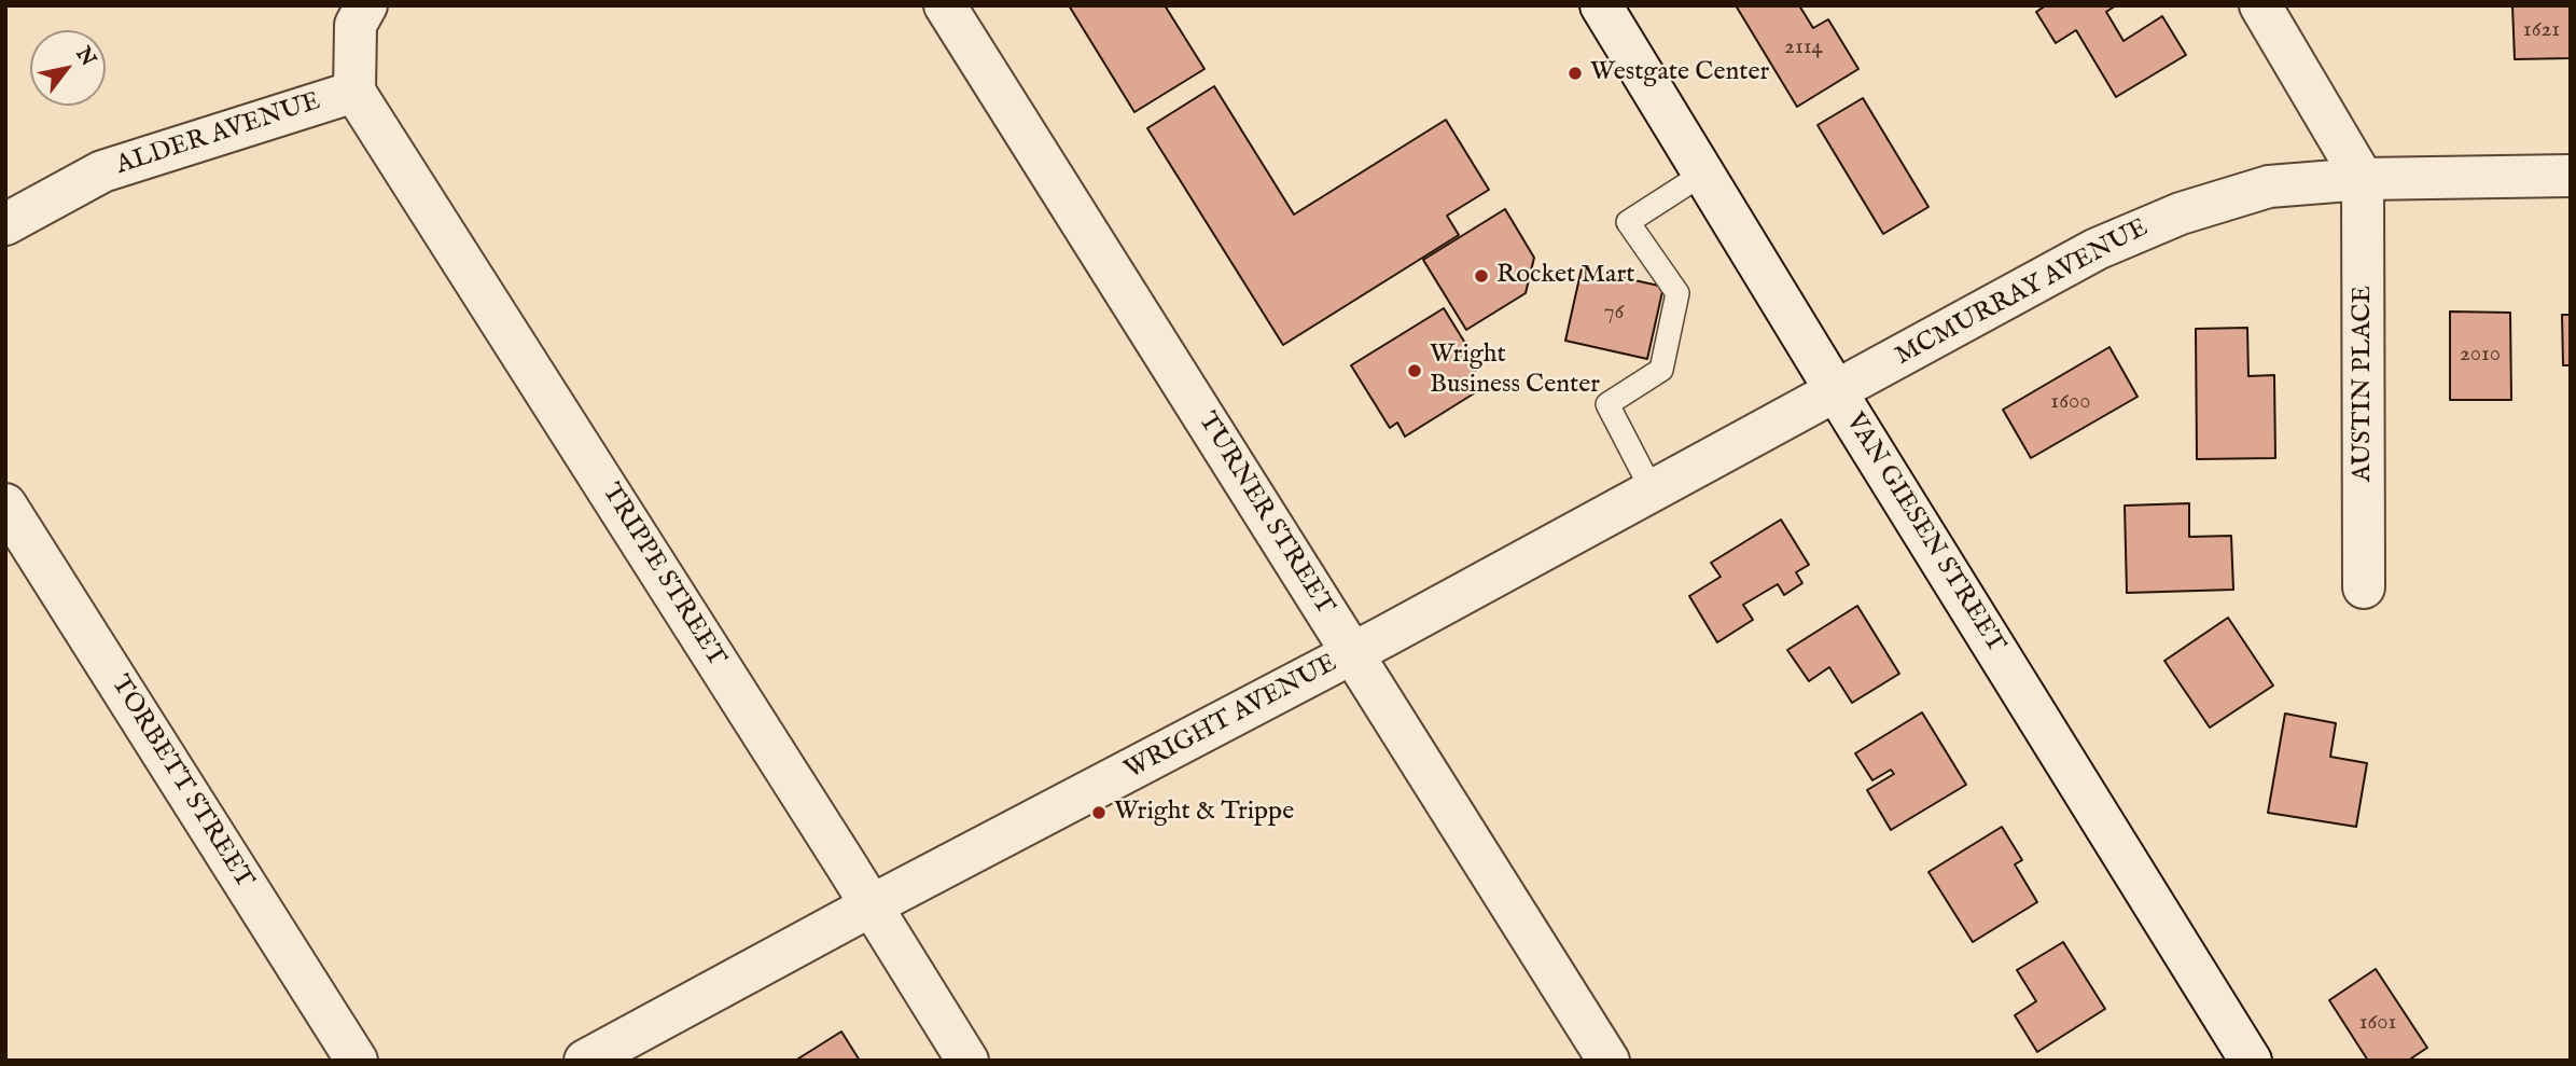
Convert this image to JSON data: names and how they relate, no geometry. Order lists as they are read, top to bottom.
{
  "streets": {
    "street": [
      "ALDER AVENUE",
      "MCMURRAY AVENUE",
      "AUSTIN PLACE",
      "TURNER STREET",
      "VAN GIESEN STREET",
      "TRIPPE STREET",
      "WRIGHT AVENUE",
      "TORBETT STREET"
    ]
  },
  "crossings": [
    ["ALDER AVENUE", "TRIPPE STREET"],
    ["MCMURRAY AVENUE", "AUSTIN PLACE"],
    ["MCMURRAY AVENUE", "VAN GIESEN STREET"],
    ["MCMURRAY AVENUE", "WRIGHT AVENUE"],
    ["TURNER STREET", "WRIGHT AVENUE"],
    ["VAN GIESEN STREET", "WRIGHT AVENUE"],
    ["TRIPPE STREET", "WRIGHT AVENUE"]
  ],
  "places": [
    "Westgate Center",
    "Rocket Mart",
    "Wright Business Center",
    "Wright & Trippe"
  ],
  "house_numbers": [
    "1621",
    "2114",
    "76",
    "2010",
    "1600",
    "1601"
  ],
  "north": "top right"
}
